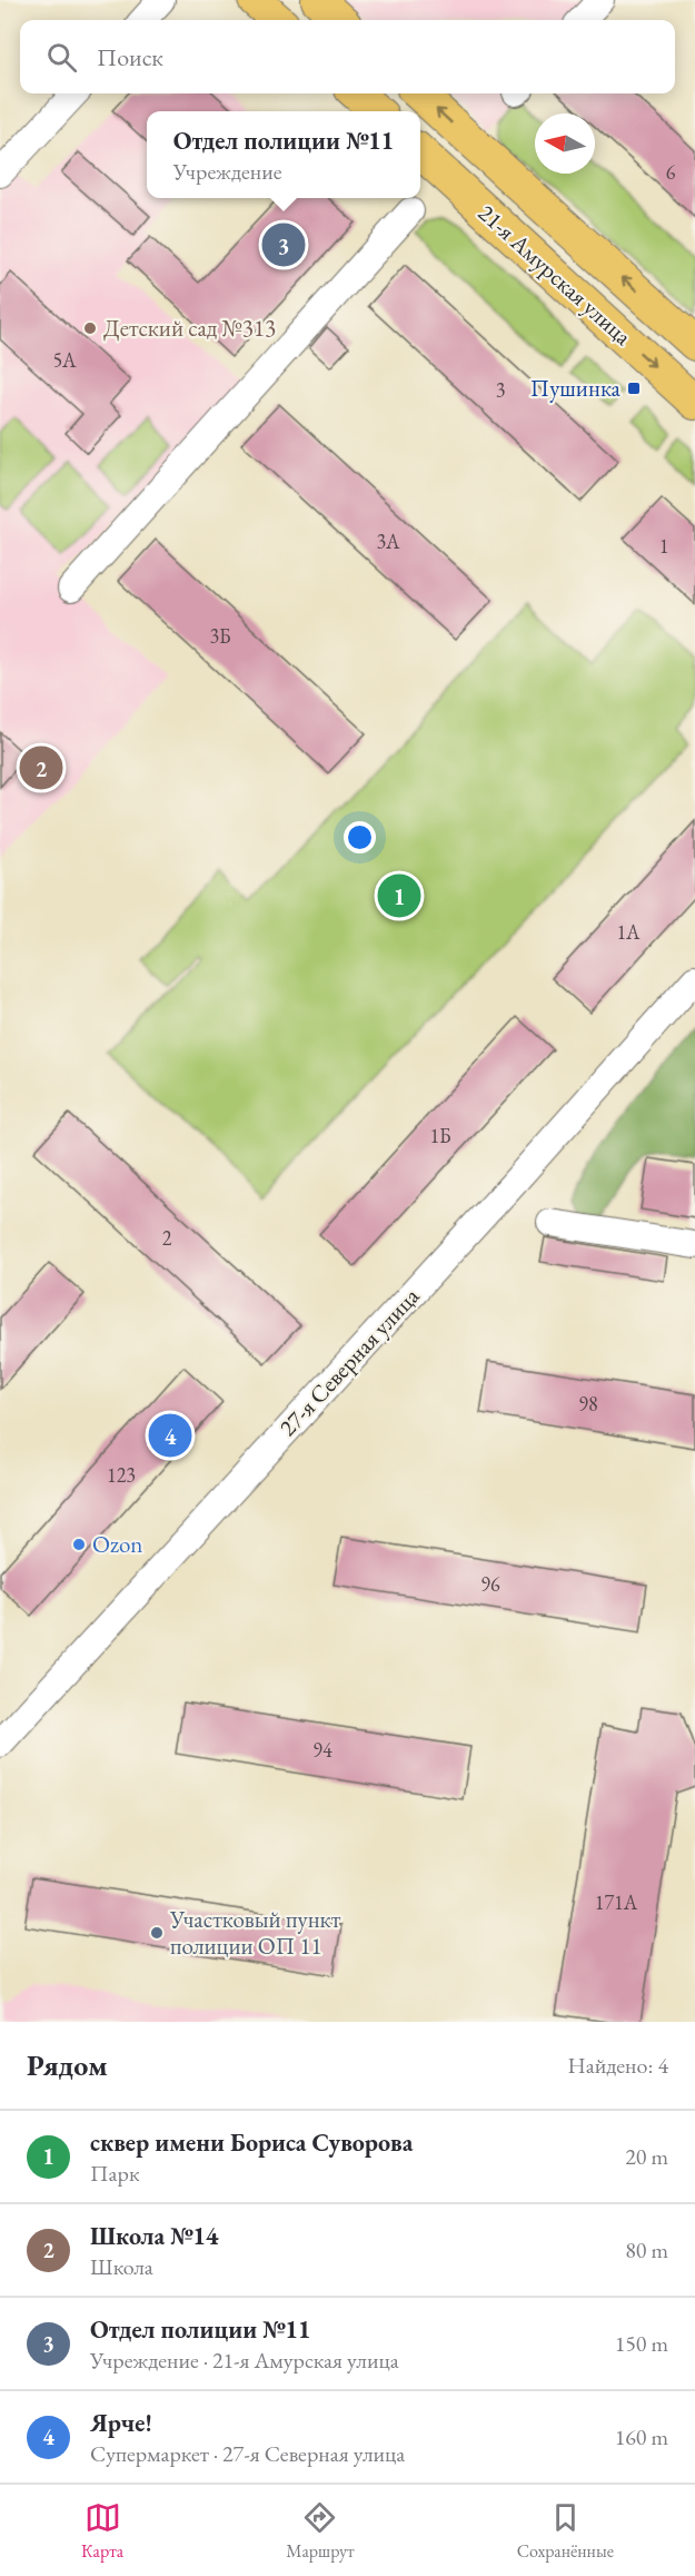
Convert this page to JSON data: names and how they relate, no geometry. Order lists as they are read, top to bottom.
{
  "streets": {
    "main road": ["21-я Амурская улица"],
    "street": ["27-я Северная улица"]
  },
  "places": {
    "other": ["Детский сад №313", "Ozon", "Участковый пункт полиции ОП 11"],
    "transit": ["Пушинка"]
  },
  "house_numbers": [
    "6",
    "5А",
    "3",
    "3А",
    "1",
    "3Б",
    "1А",
    "1Б",
    "2",
    "98",
    "123",
    "96",
    "94",
    "171А"
  ],
  "north": "left",
  "page": {
    "search": "Поиск",
    "popup": ["Отдел полиции №11", "Учреждение"],
    "pins": [
      "3",
      "2",
      "1",
      "4"
    ],
    "heading": ["Рядом", "Найдено: 4"],
    "list": [
      {
        "mark": "1",
        "name": "сквер имени Бориса Суворова",
        "note": "Парк",
        "value": "20 m"
      },
      {
        "mark": "2",
        "name": "Школа №14",
        "note": "Школа",
        "value": "80 m"
      },
      {
        "mark": "3",
        "name": "Отдел полиции №11",
        "note": "Учреждение · 21-я Амурская улица",
        "value": "150 m"
      },
      {
        "mark": "4",
        "name": "Ярче!",
        "note": "Супермаркет · 27-я Северная улица",
        "value": "160 m"
      }
    ],
    "nav": ["Карта", "Маршрут", "Сохранённые"]
  }
}
